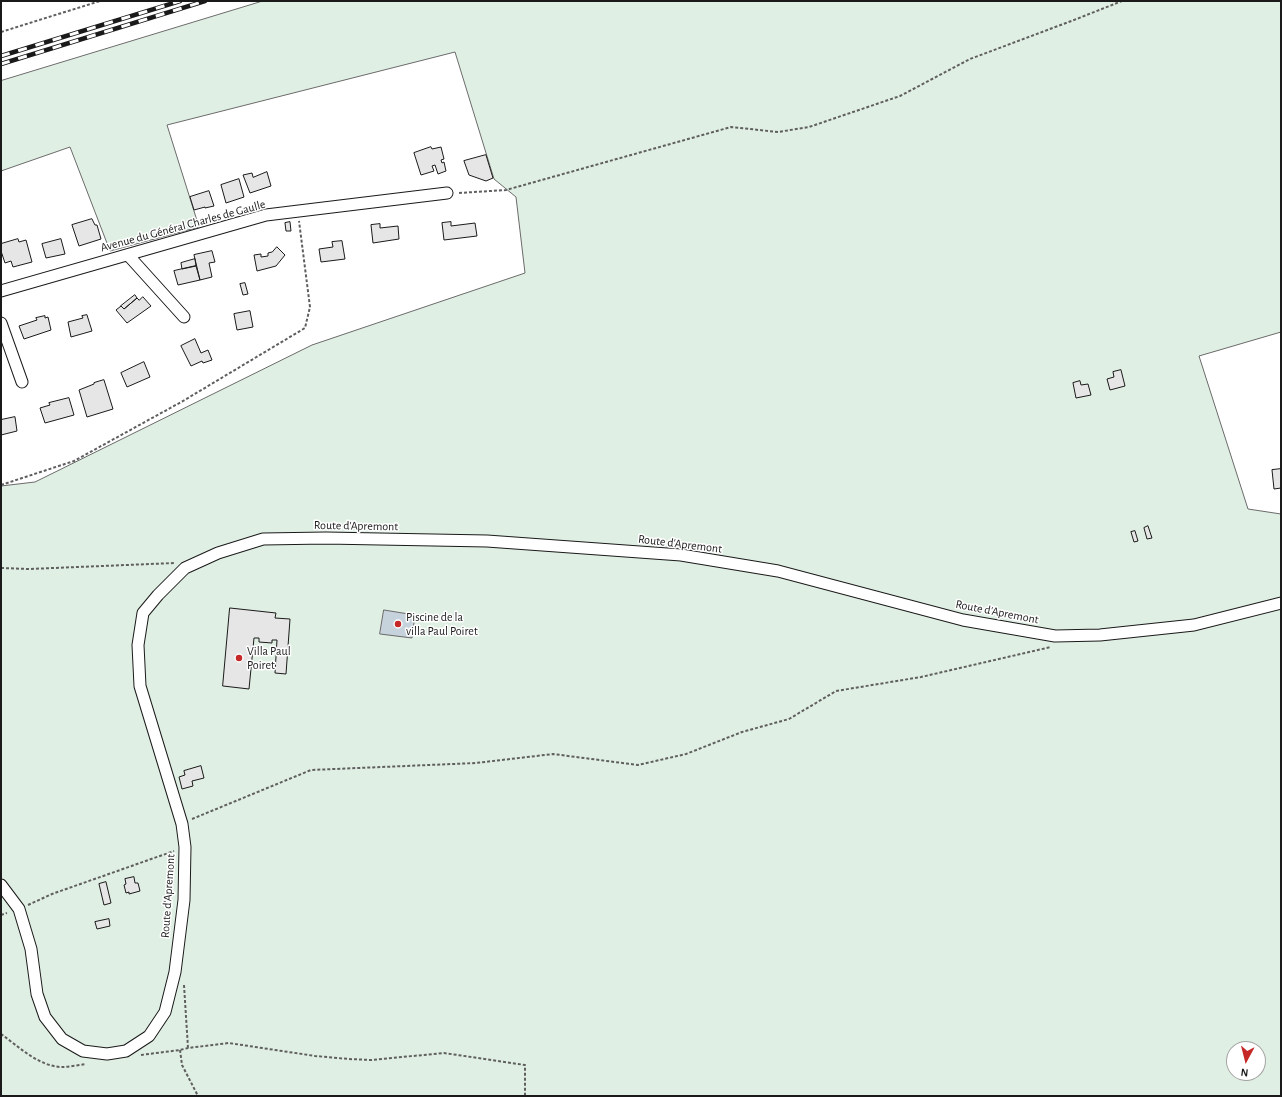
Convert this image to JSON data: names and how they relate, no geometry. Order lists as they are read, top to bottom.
{
  "streets": {
    "street": ["Avenue du Général Charles de Gaulle", "Route d'Apremont"]
  },
  "places": ["Piscine de la villa Paul Poiret", "Villa Paul Poiret"],
  "north": "bottom"
}
